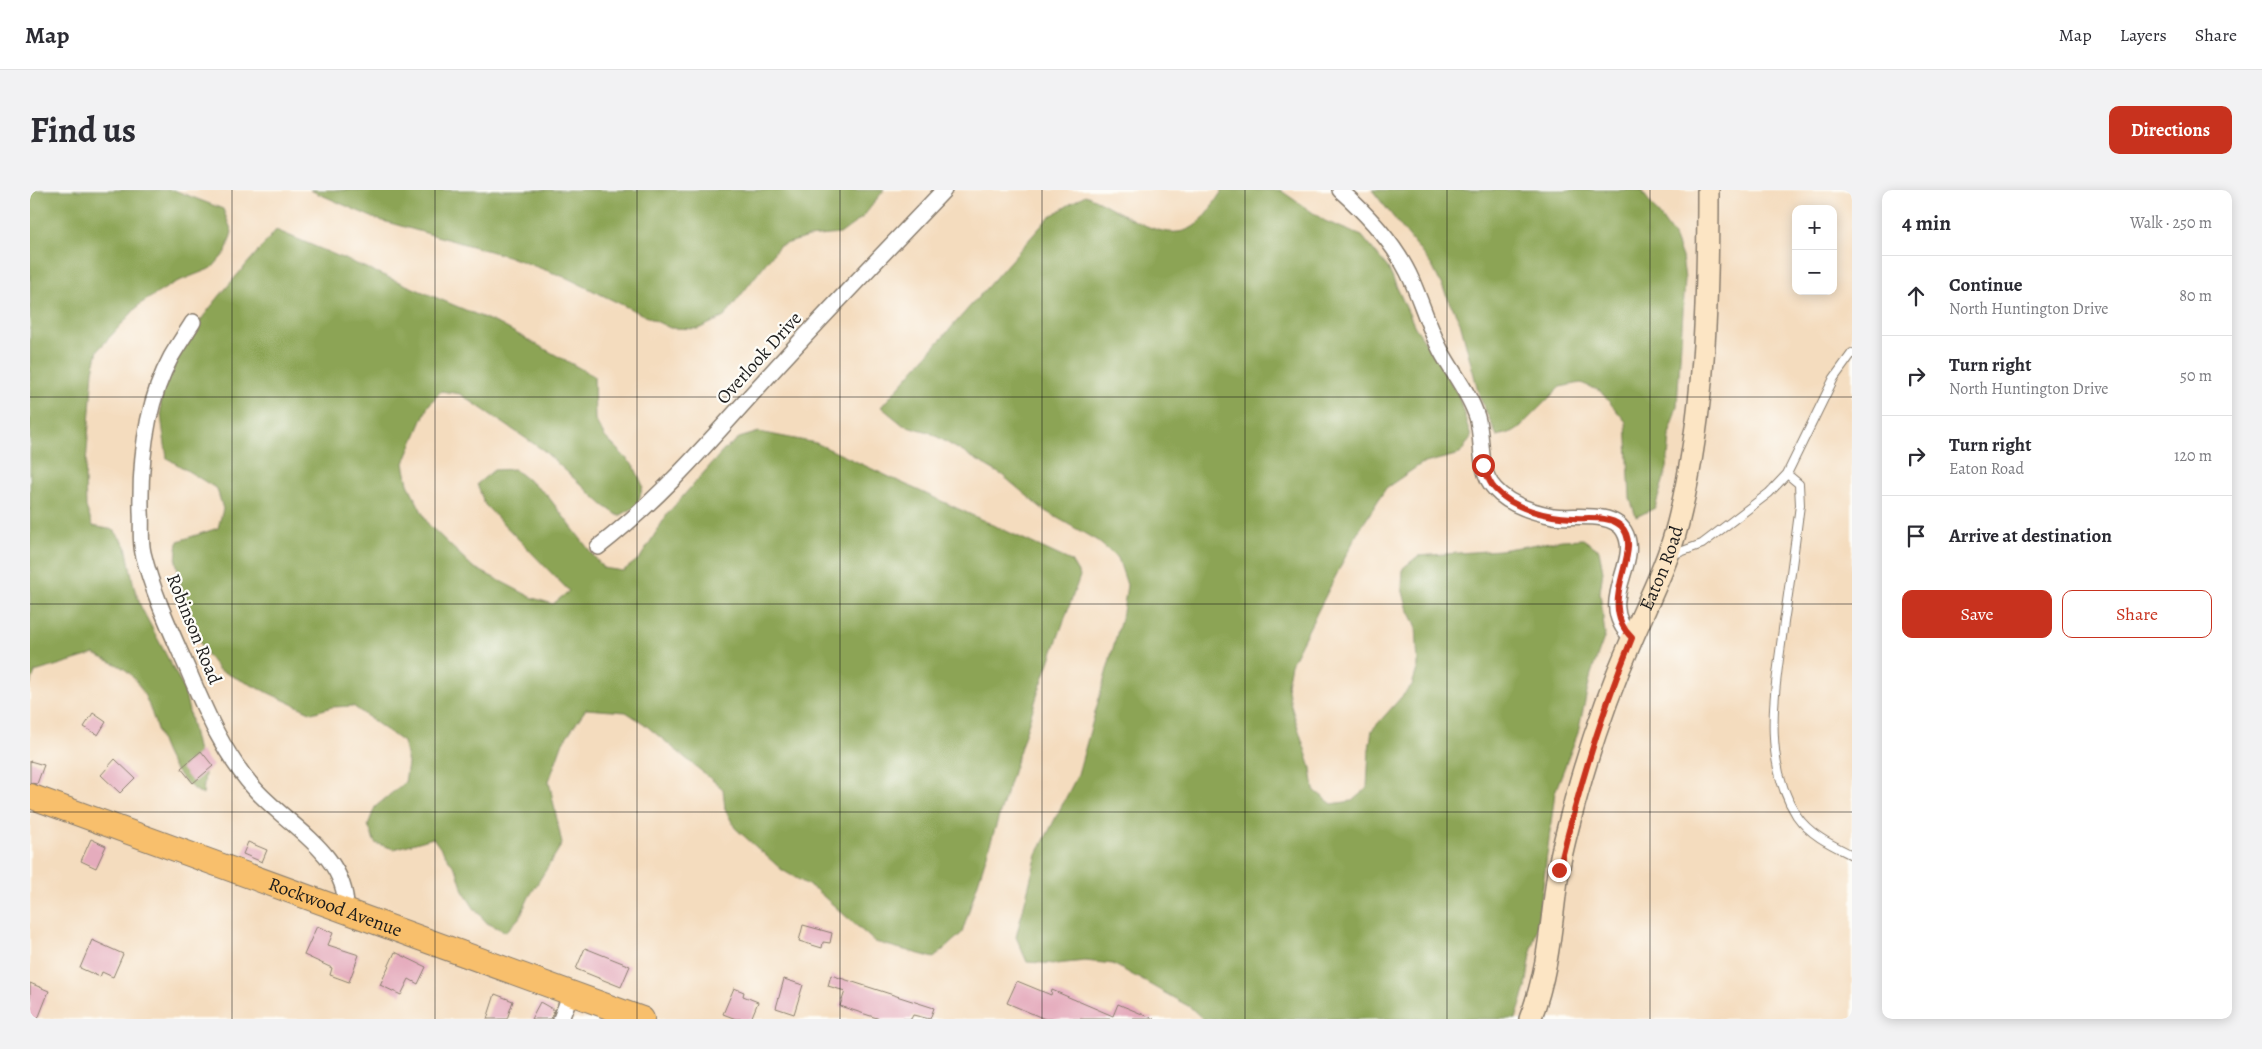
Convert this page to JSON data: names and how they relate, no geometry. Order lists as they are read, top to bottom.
{
  "streets": {
    "main road": ["Rockwood Avenue"],
    "street": ["Overlook Drive", "Eaton Road", "Robinson Road"]
  },
  "crossings": [
    ["Robinson Road", "Rockwood Avenue"]
  ],
  "page": {
    "header": "Map",
    "nav": ["Map", "Layers", "Share"],
    "title": "Find us",
    "buttons": [
      "Directions",
      ["Save", "Share"]
    ],
    "heading": ["4 min", "Walk · 250 m"],
    "map_buttons": ["+", "−"],
    "list": [
      ["Continue", "North Huntington Drive", "80 m"],
      ["Turn right", "North Huntington Drive", "50 m"],
      ["Turn right", "Eaton Road", "120 m"],
      "Arrive at destination"
    ]
  }
}
